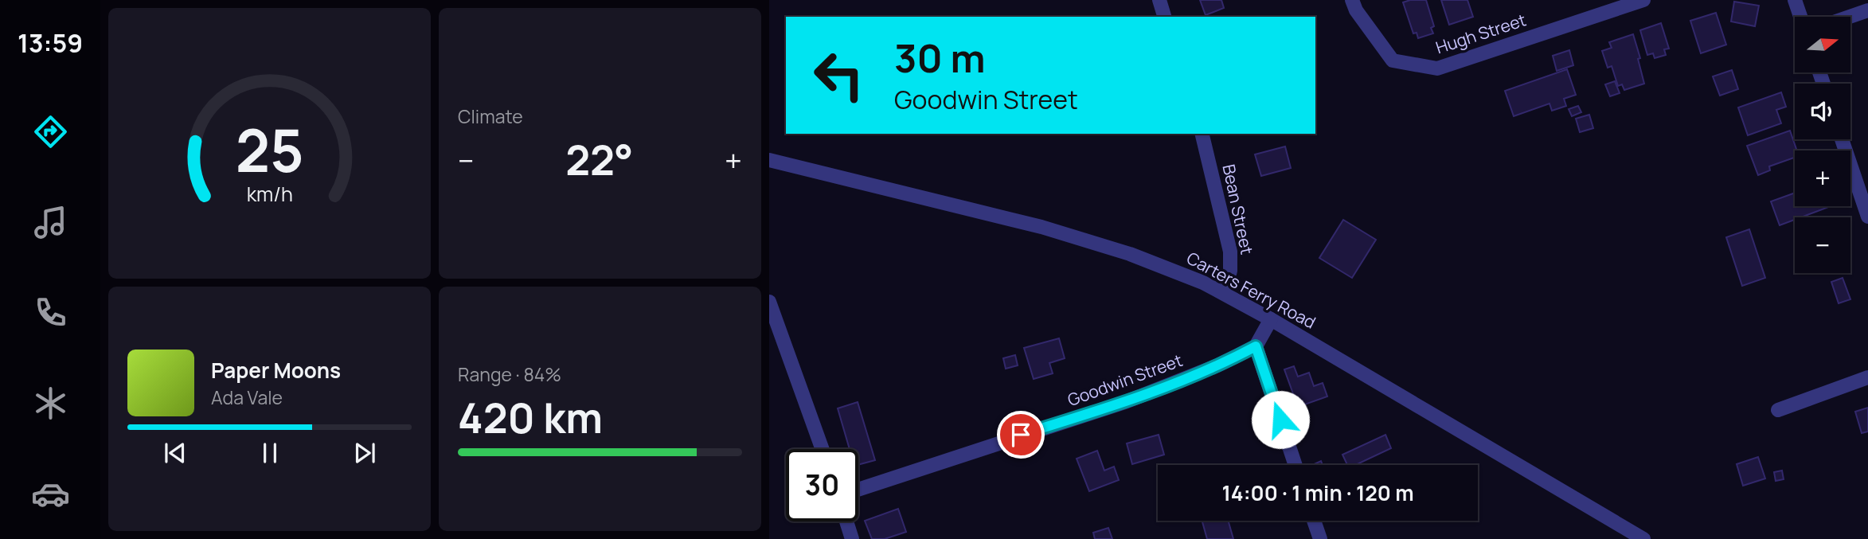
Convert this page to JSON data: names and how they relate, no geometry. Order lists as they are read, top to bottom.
{
  "streets": {
    "street": [
      "Hugh Street",
      "Bean Street",
      "Carters Ferry Road",
      "Goodwin Street"
    ]
  },
  "crossings": [
    ["Bean Street", "Carters Ferry Road"]
  ],
  "north": "right",
  "page": {
    "tabs": "13:59",
    "tile": [
      "Climate",
      ["Range · 84%", "420 km"]
    ],
    "map_buttons": ["+", "−"],
    "turn": ["30 m", "Goodwin Street"],
    "heat": ["−", "22°", "+"],
    "song": ["Paper Moons", "Ada Vale"],
    "limit": "30",
    "trip": "14:00 · 1 min · 120 m",
    "gauge": ["25", "km/h"]
  }
}
